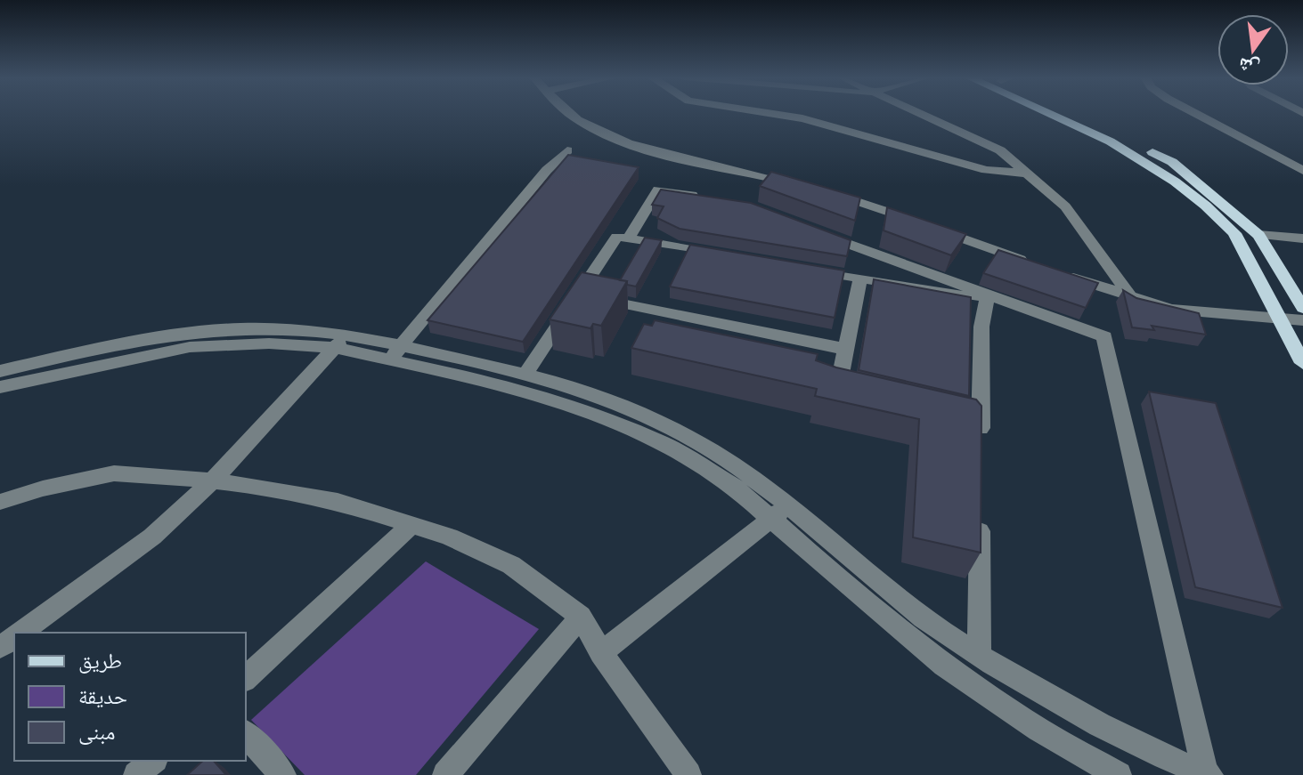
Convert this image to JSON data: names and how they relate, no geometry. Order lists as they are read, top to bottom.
{
  "legend": ["طريق", "حديقة", "مبنى"],
  "north": "bottom"
}
